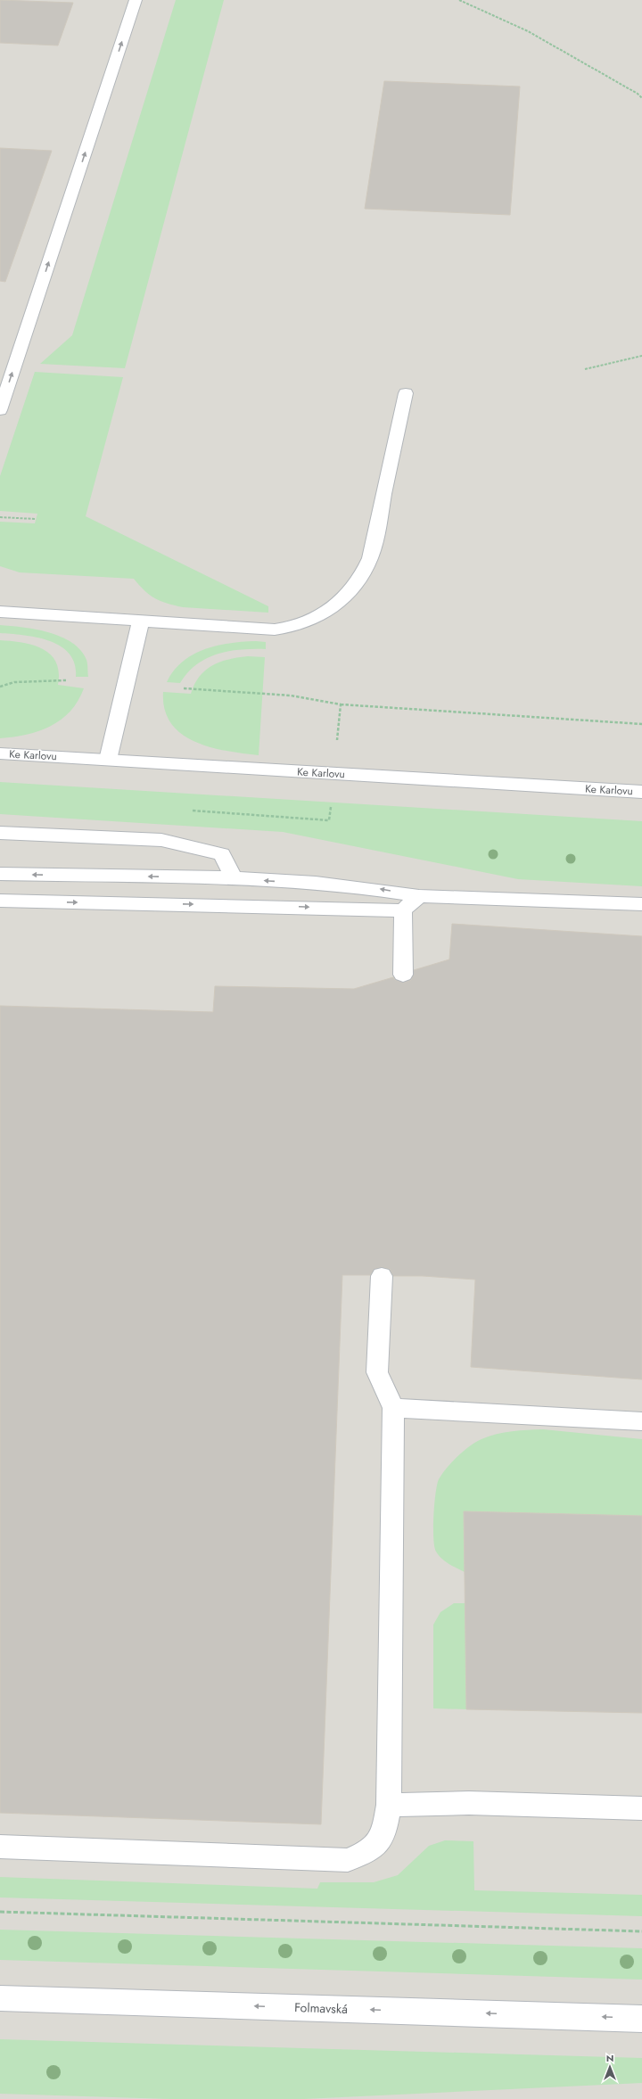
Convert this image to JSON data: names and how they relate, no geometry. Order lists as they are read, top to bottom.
{
  "streets": {
    "street": ["Ke Karlovu", "Folmavská"]
  },
  "north": "top"
}
